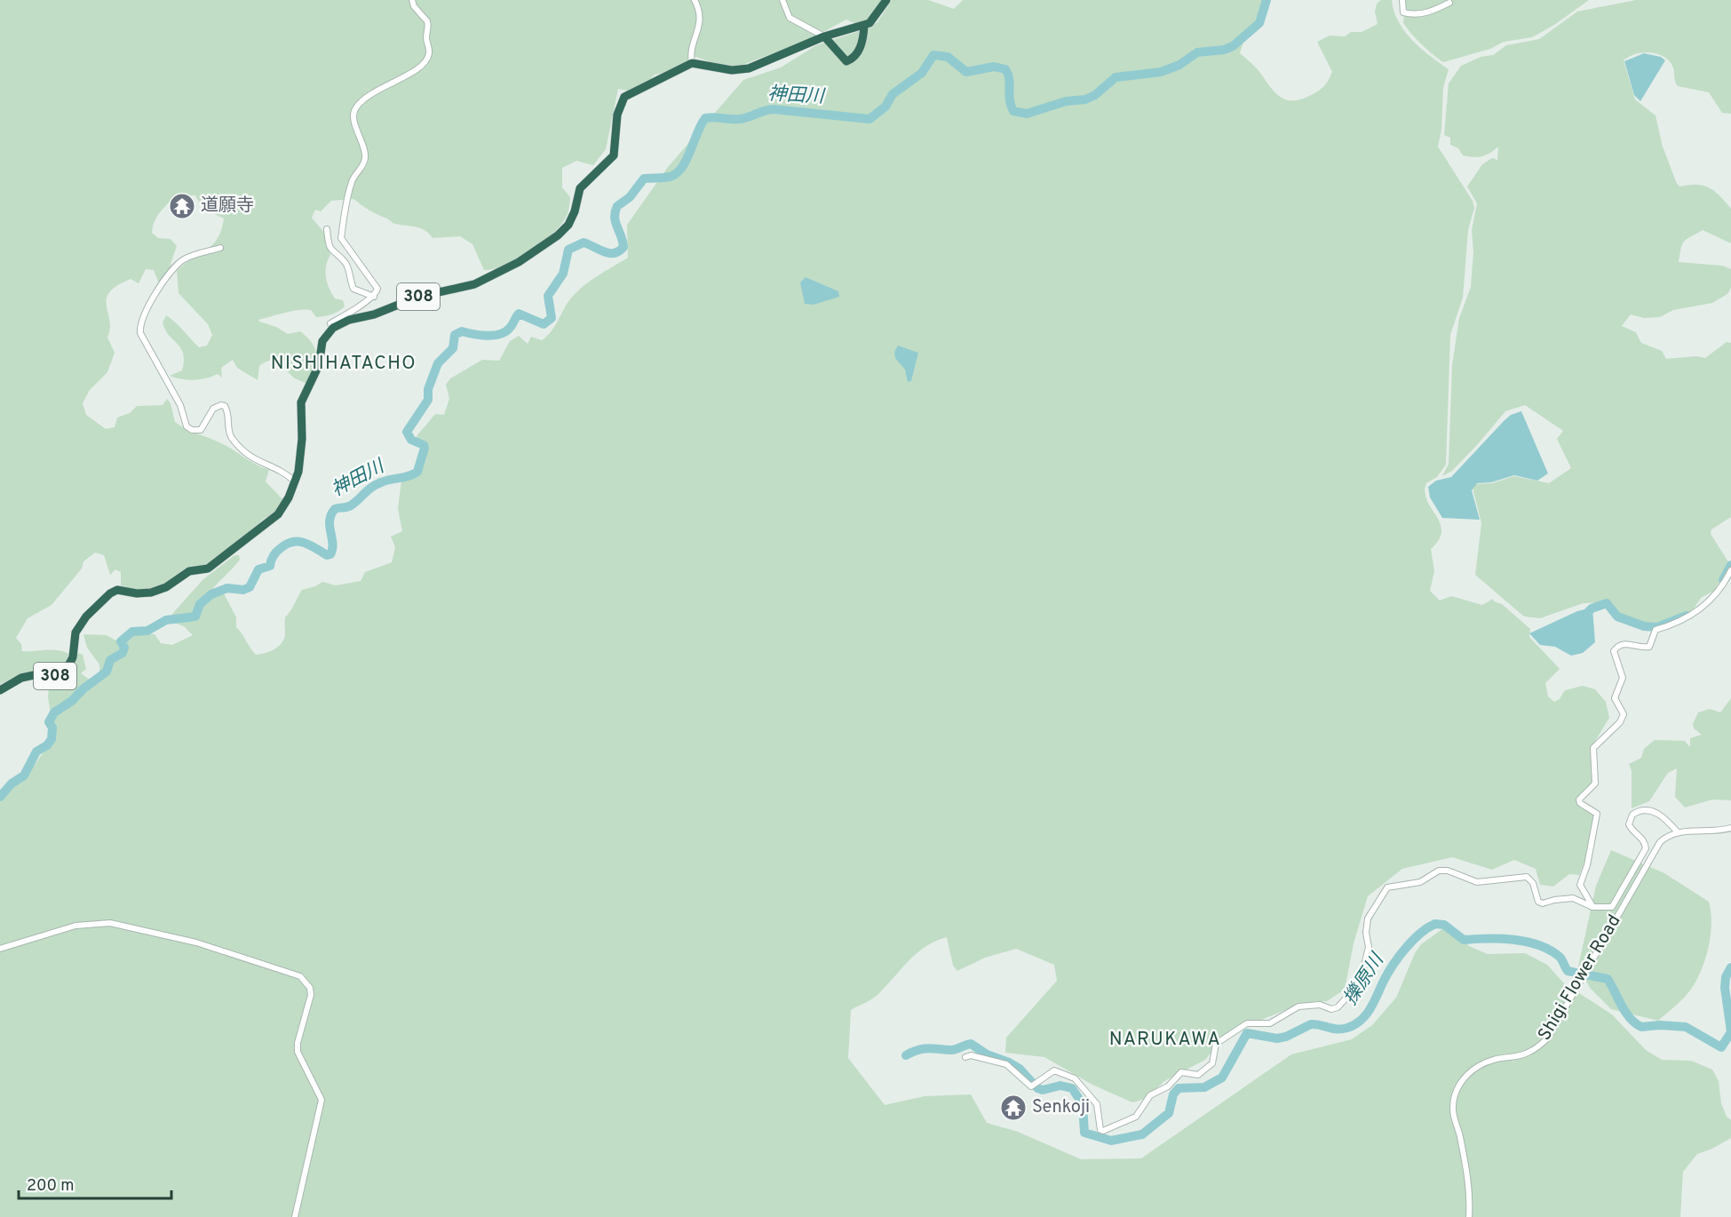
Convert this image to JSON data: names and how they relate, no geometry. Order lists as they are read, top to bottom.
{
  "streets": {
    "highway": ["308"],
    "street": ["Shigi Flower Road"]
  },
  "districts": ["NISHIHATACHO", "NARUKAWA"],
  "water": ["神田川", "擽原川"],
  "places": {
    "temple": ["道願寺", "Senkoji"]
  },
  "scale_bar": "200 m"
}
